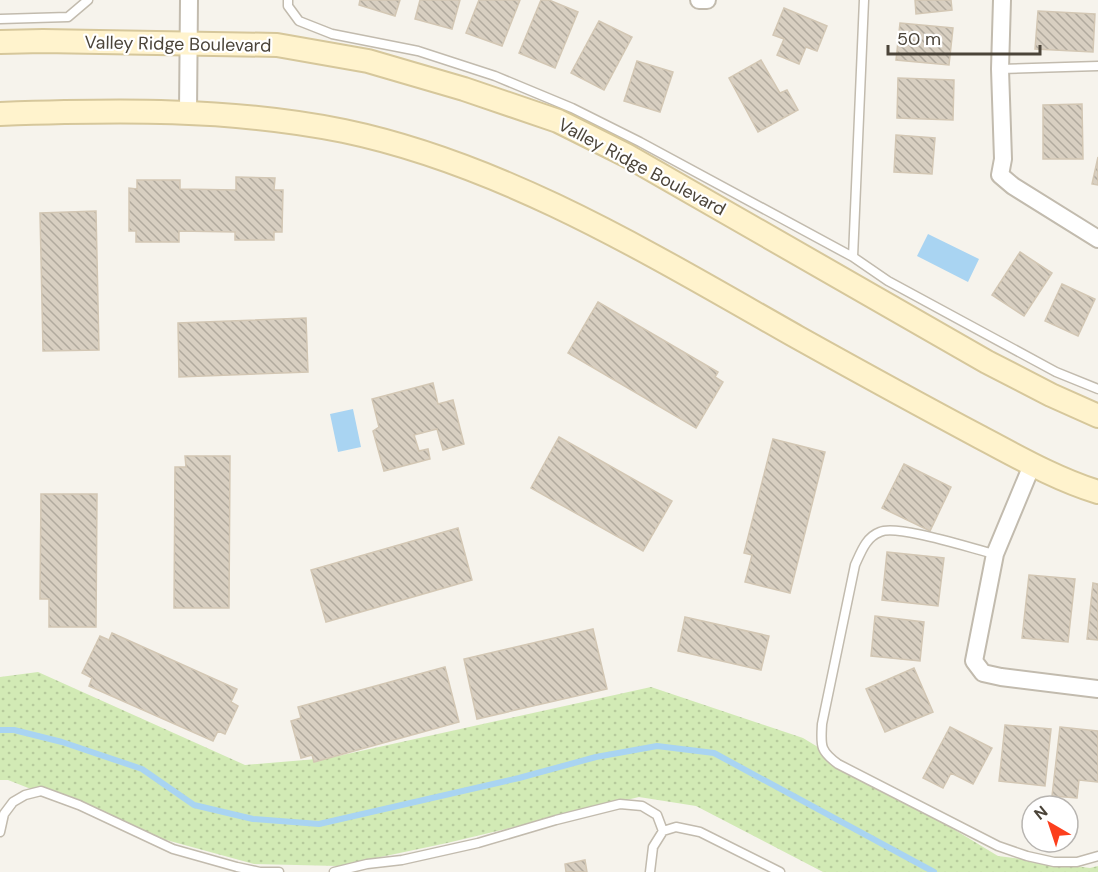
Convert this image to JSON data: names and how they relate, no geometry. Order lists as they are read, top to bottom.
{
  "streets": {
    "main road": ["Valley Ridge Boulevard"]
  },
  "scale_bar": "50 m",
  "north": "top left"
}
